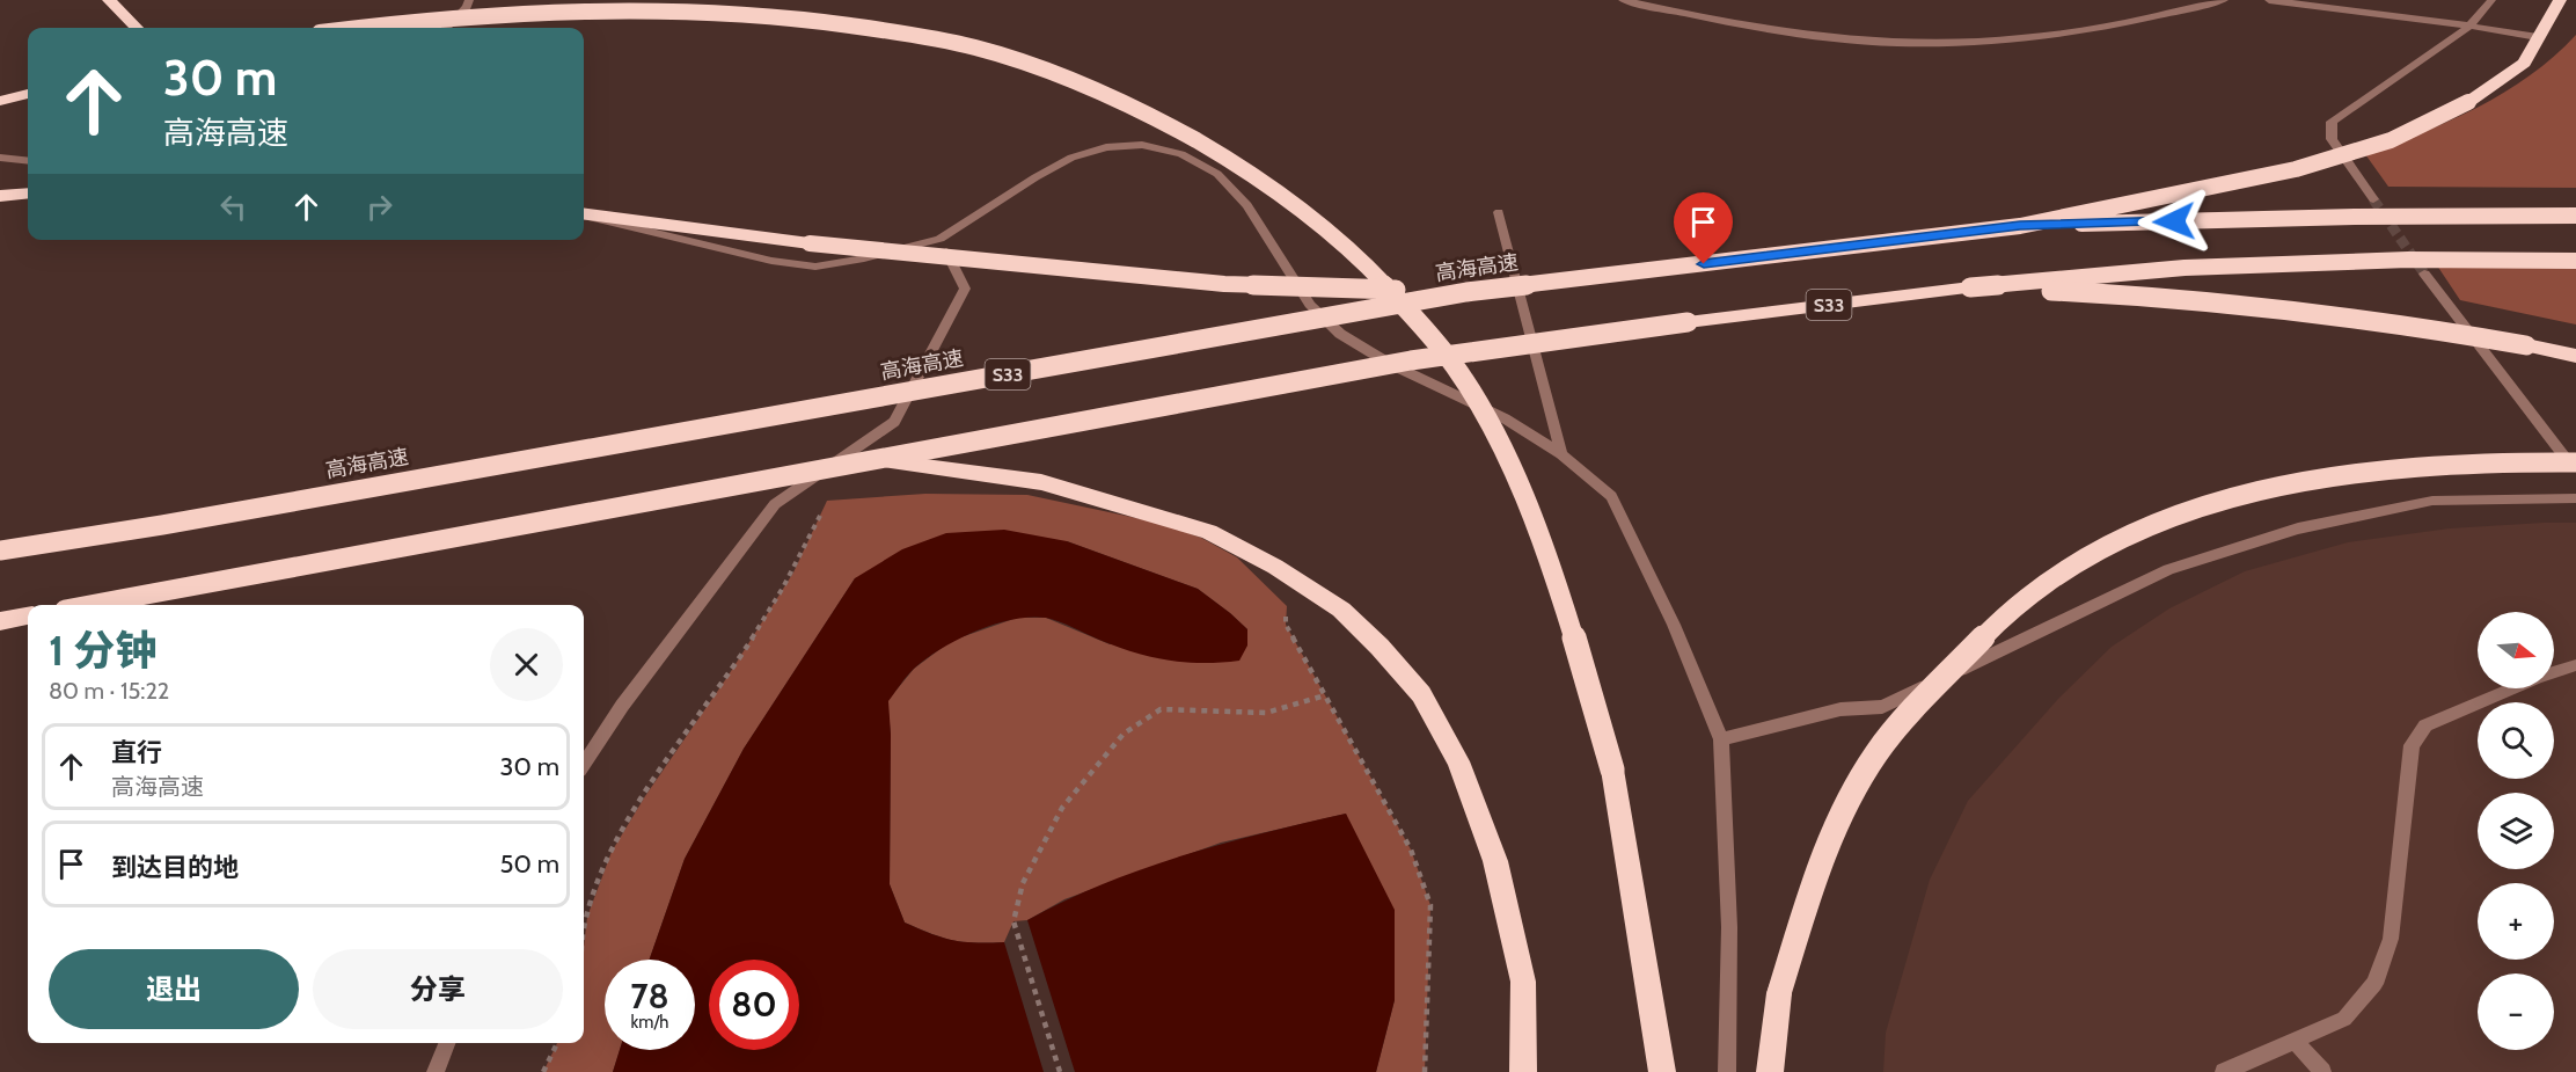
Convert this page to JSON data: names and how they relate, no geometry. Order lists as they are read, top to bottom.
{
  "streets": {
    "highway": ["高海高速", "S33"]
  },
  "north": "right",
  "page": {
    "turn": ["30 m", "高海高速"],
    "heading": ["1 分钟", "80 m · 15:22"],
    "map_buttons": ["+", "−"],
    "list": [
      {
        "name": "直行",
        "note": "高海高速",
        "value": "30 m"
      },
      {
        "name": "到达目的地",
        "value": "50 m"
      }
    ],
    "buttons": ["退出", "分享"],
    "speed": "78 km/h",
    "limit": "80"
  }
}
